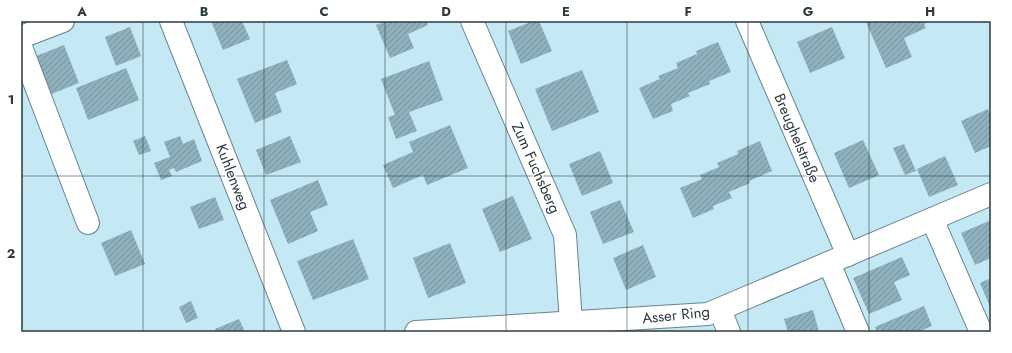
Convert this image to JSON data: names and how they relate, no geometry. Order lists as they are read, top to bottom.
{
  "streets": {
    "street": [
      "Breughelstraße",
      "Zum Fuchsberg",
      "Kuhlenweg",
      "Asser Ring"
    ]
  },
  "crossings": [
    ["Breughelstraße", "Asser Ring"],
    ["Zum Fuchsberg", "Asser Ring"]
  ],
  "grid": {
    "columns": [
      "A",
      "B",
      "C",
      "D",
      "E",
      "F",
      "G",
      "H"
    ],
    "rows": ["1", "2"]
  }
}
